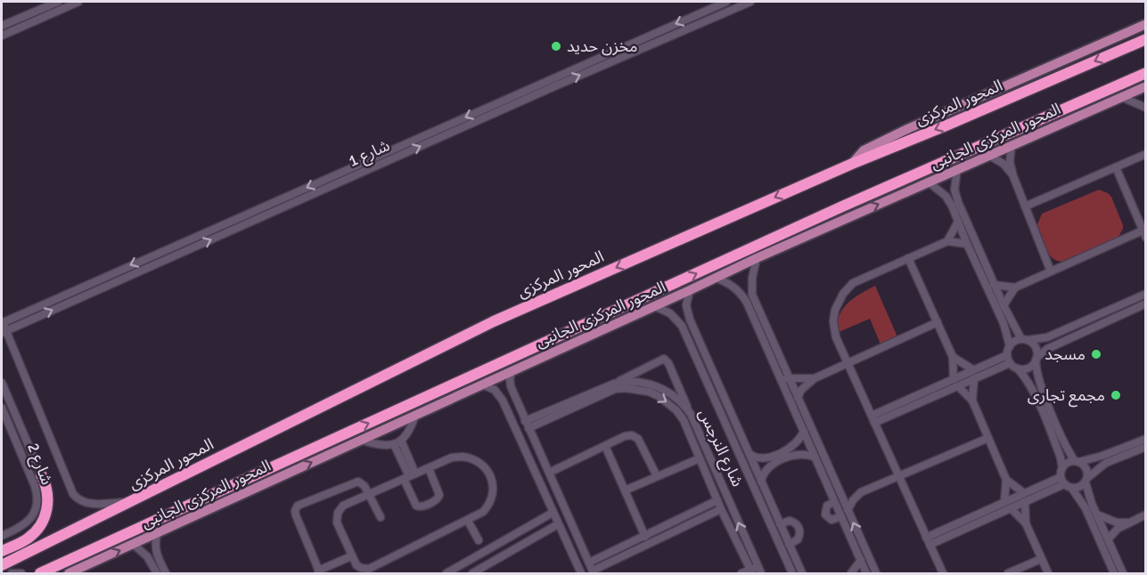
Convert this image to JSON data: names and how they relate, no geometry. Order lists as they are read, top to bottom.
{
  "streets": {
    "highway": ["المحور المركزى"],
    "main road": ["المحور المركزى الجانبى"],
    "street": ["شارع 1", "شارع النرجس", "شارع 2"]
  },
  "places": ["مخزن حديد", "مسجد", "مجمع تجارى"]
}
